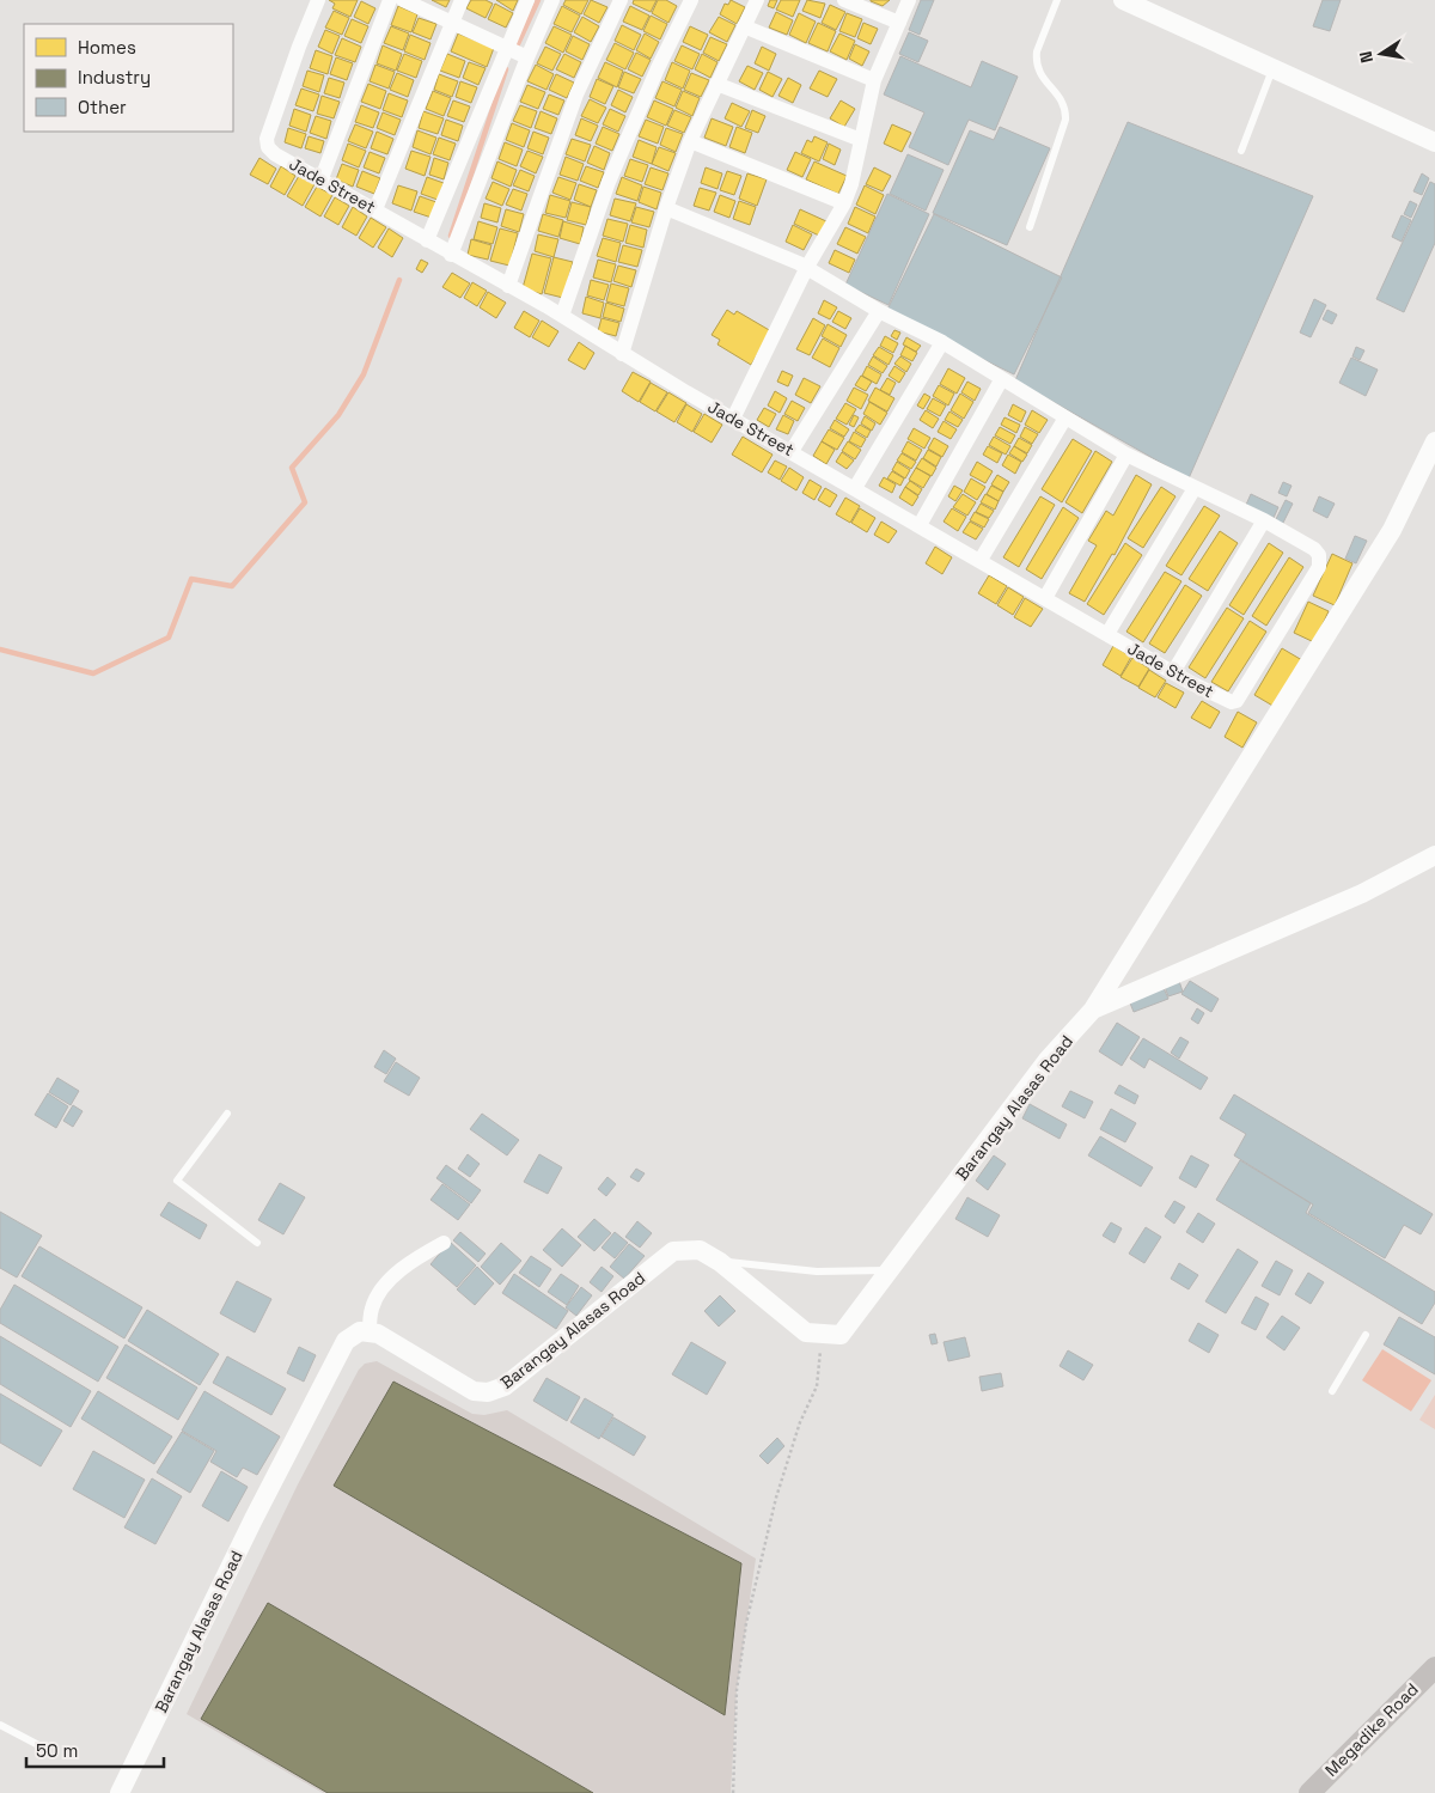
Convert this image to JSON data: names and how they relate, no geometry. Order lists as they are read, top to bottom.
{
  "streets": {
    "main road": ["Megadike Road"],
    "street": ["Jade Street", "Barangay Alasas Road"]
  },
  "legend": ["Homes", "Industry", "Other"],
  "scale_bar": "50 m",
  "north": "left"
}
